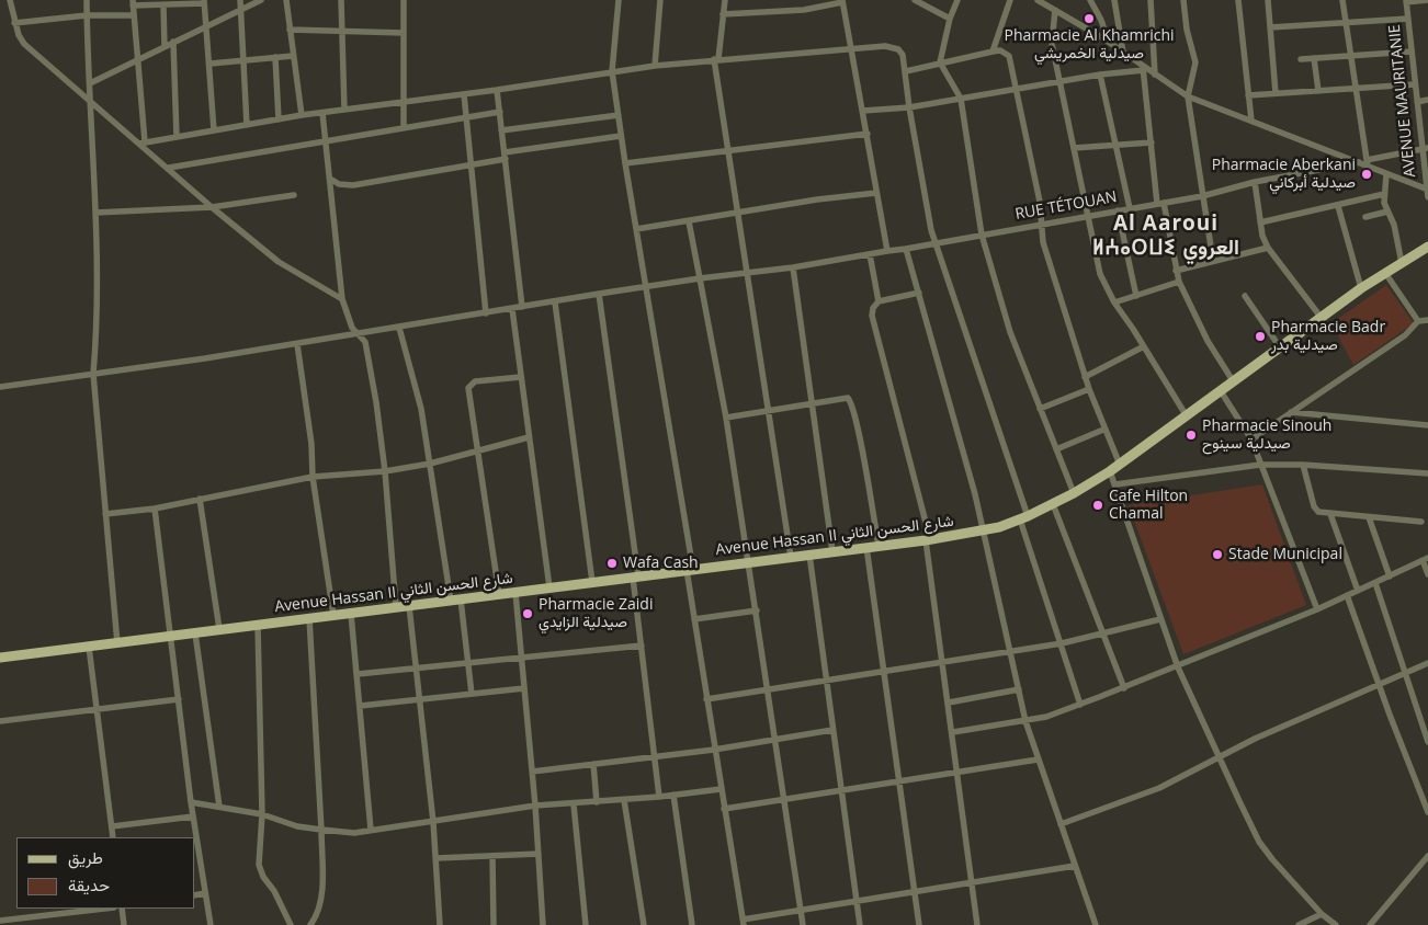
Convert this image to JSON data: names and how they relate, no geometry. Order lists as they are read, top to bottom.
{
  "streets": {
    "main road": ["Avenue Hassan II شارع الحسن الثاني"],
    "street": ["AVENUE MAURITANIE", "RUE TÉTOUAN"]
  },
  "districts": ["Al Aaroui ⵍⵄⴰⵔⵡⵉ العروي"],
  "places": [
    "Pharmacie Al Khamrichi صيدلية الخمريشي",
    "Pharmacie Aberkani صيدلية أبركاني",
    "Pharmacie Badr صيدلية بدر",
    "Pharmacie Sinouh صيدلية سينوح",
    "Cafe Hilton Chamal",
    "Stade Municipal",
    "Wafa Cash",
    "Pharmacie Zaidi صيدلية الزايدي"
  ],
  "legend": ["طريق", "حديقة"]
}
